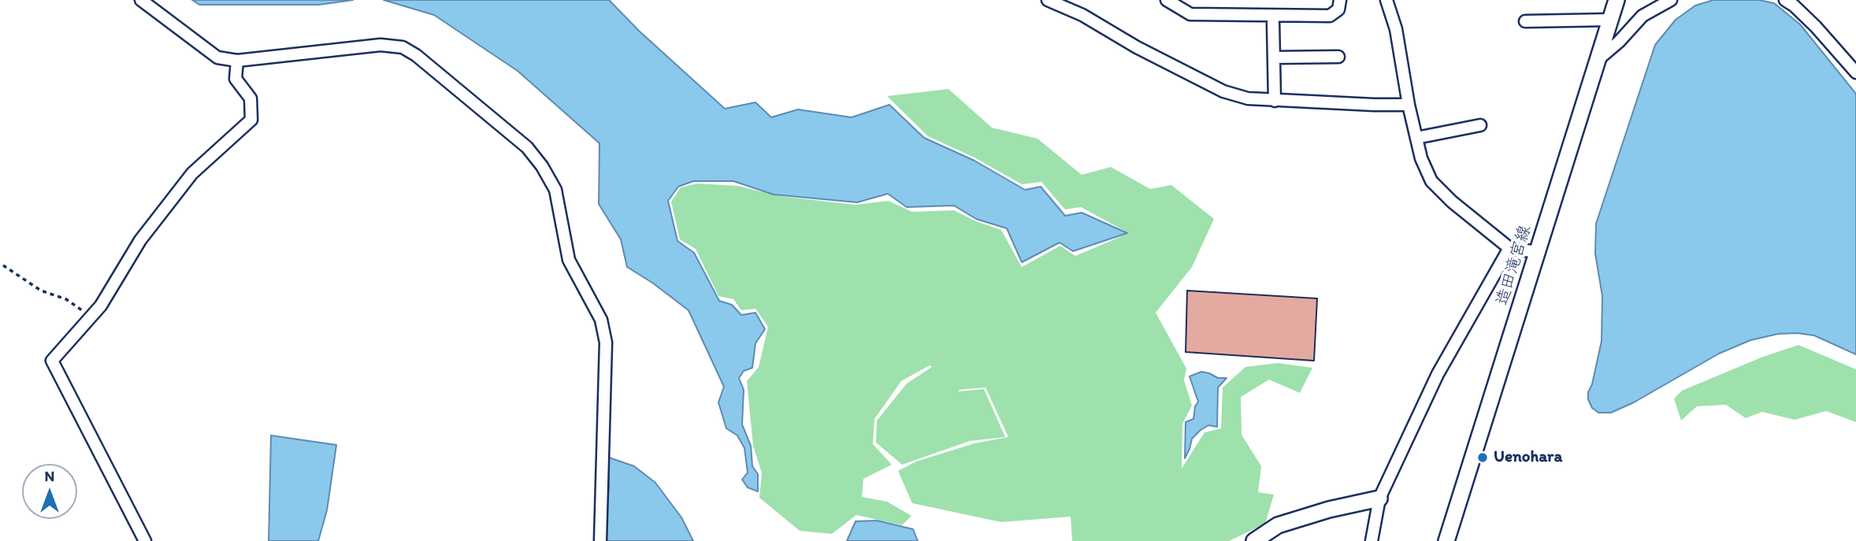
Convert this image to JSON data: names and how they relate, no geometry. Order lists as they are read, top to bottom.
{
  "streets": {
    "main road": ["造田滝宮線"]
  },
  "places": ["Uenohara"],
  "north": "top"
}
